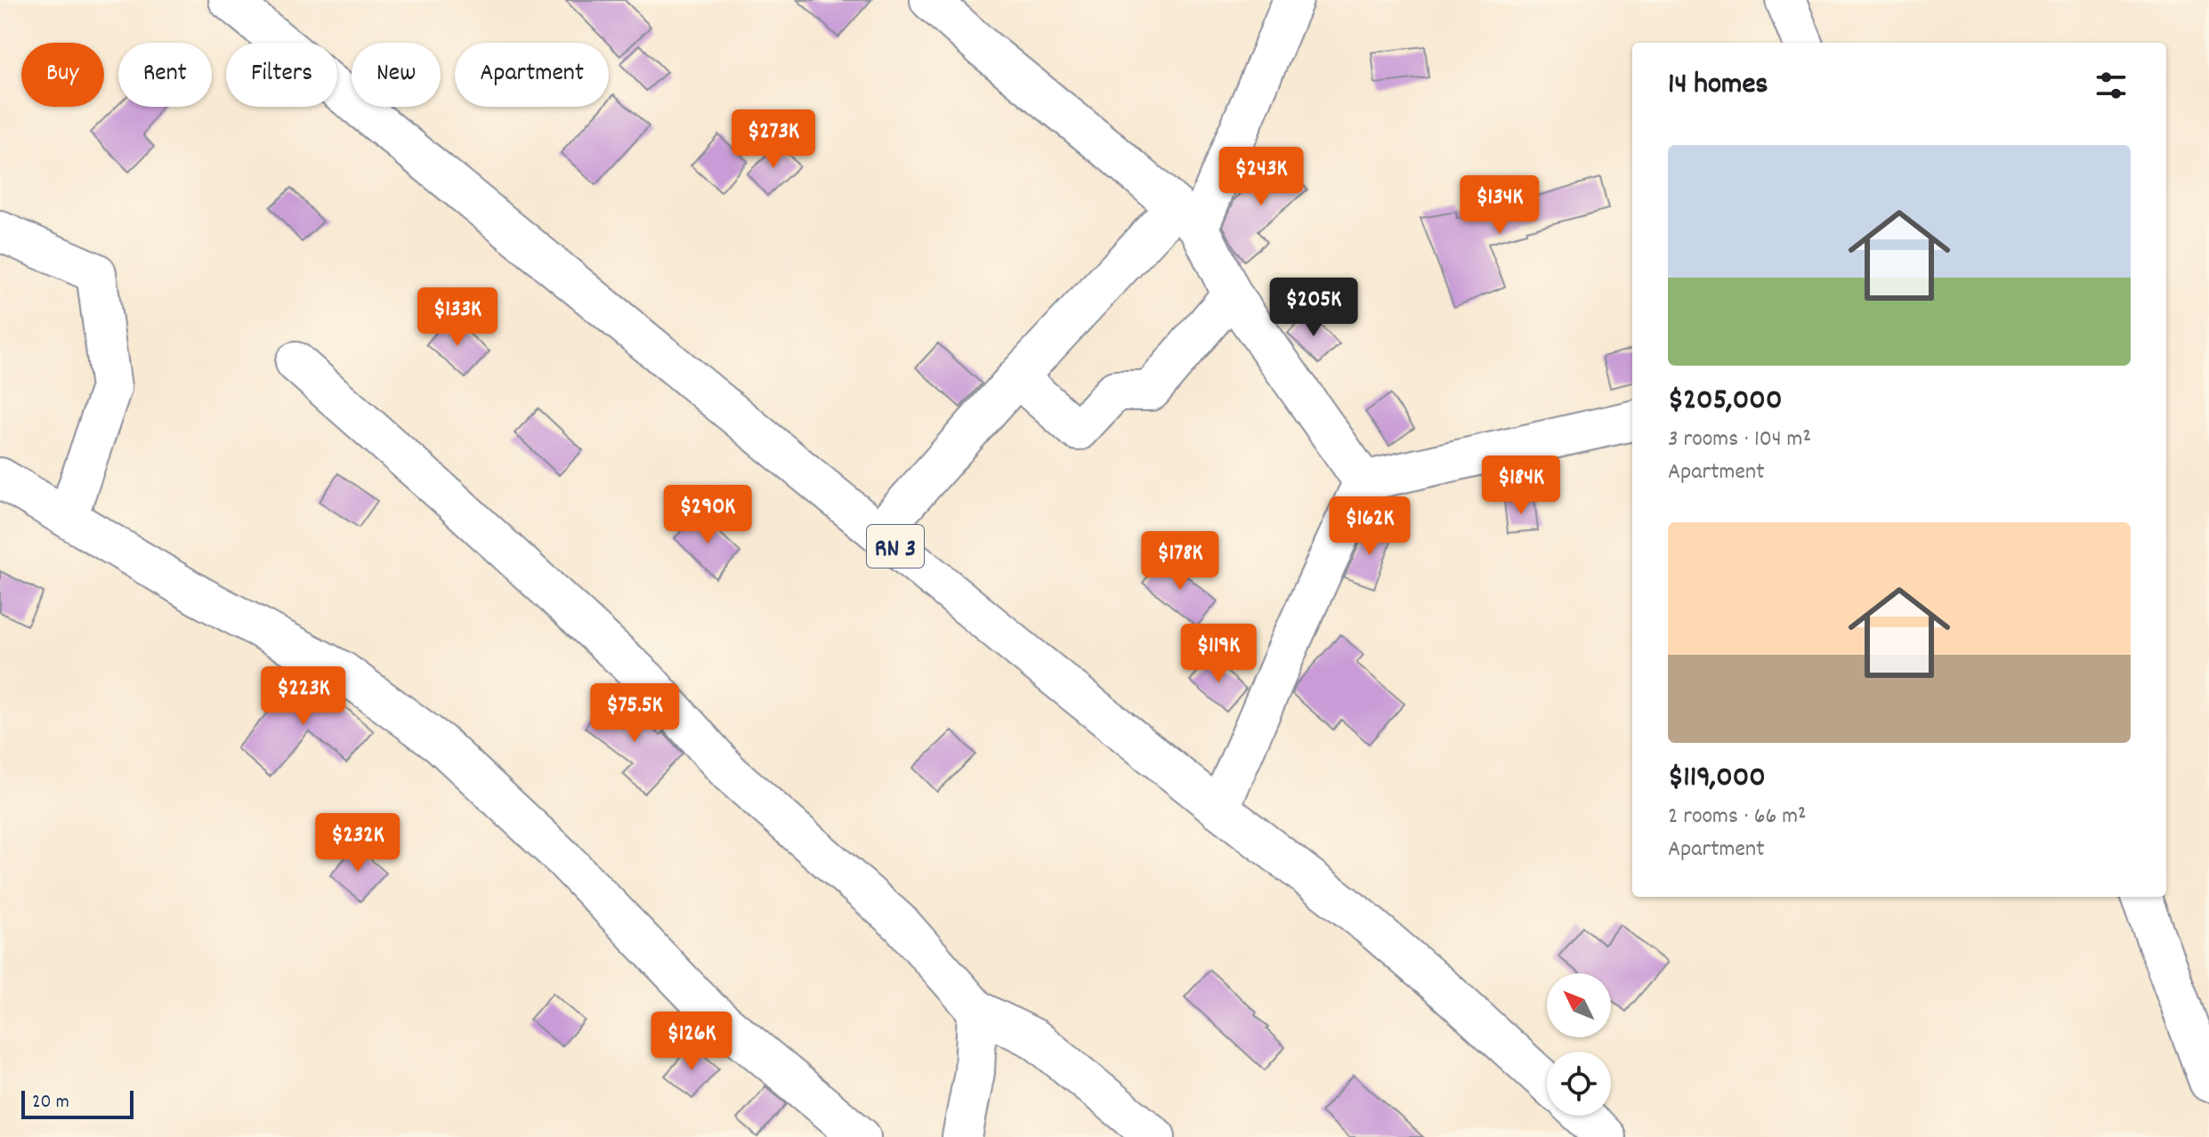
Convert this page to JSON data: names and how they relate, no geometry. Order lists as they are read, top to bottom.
{
  "streets": {
    "main road": ["RN 3"]
  },
  "scale_bar": "20 m",
  "north": "top left",
  "page": {
    "chip": [
      "Buy",
      "Rent",
      "Filters",
      "New",
      "Apartment"
    ],
    "heading": "14 homes",
    "price": [
      "$273K",
      "$243K",
      "$134K",
      "$205K",
      "$133K",
      "$184K",
      "$290K",
      "$162K",
      "$178K",
      "$119K",
      "$223K",
      "$75.5K",
      "$232K",
      "$126K"
    ],
    "list": [
      {
        "name": "$205,000",
        "note": "3 rooms · 104 m² · Apartment"
      },
      {
        "name": "$119,000",
        "note": "2 rooms · 66 m² · Apartment"
      }
    ],
    "scale": "20 m"
  }
}
